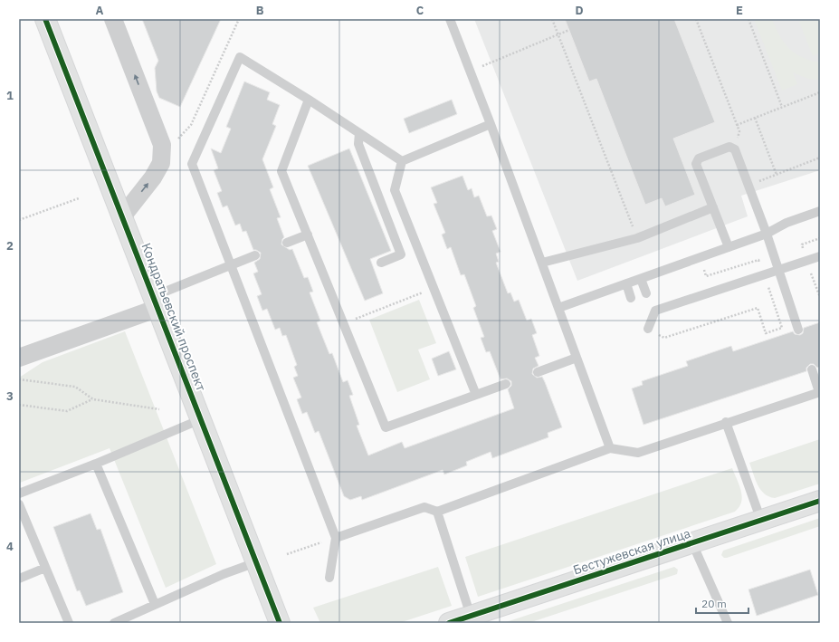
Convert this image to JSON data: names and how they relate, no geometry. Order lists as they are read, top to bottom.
{
  "streets": {
    "street": ["Кондратьевский проспект", "Бестужевская улица"]
  },
  "scale_bar": "20 m",
  "grid": {
    "columns": [
      "A",
      "B",
      "C",
      "D",
      "E"
    ],
    "rows": [
      "1",
      "2",
      "3",
      "4"
    ]
  }
}
